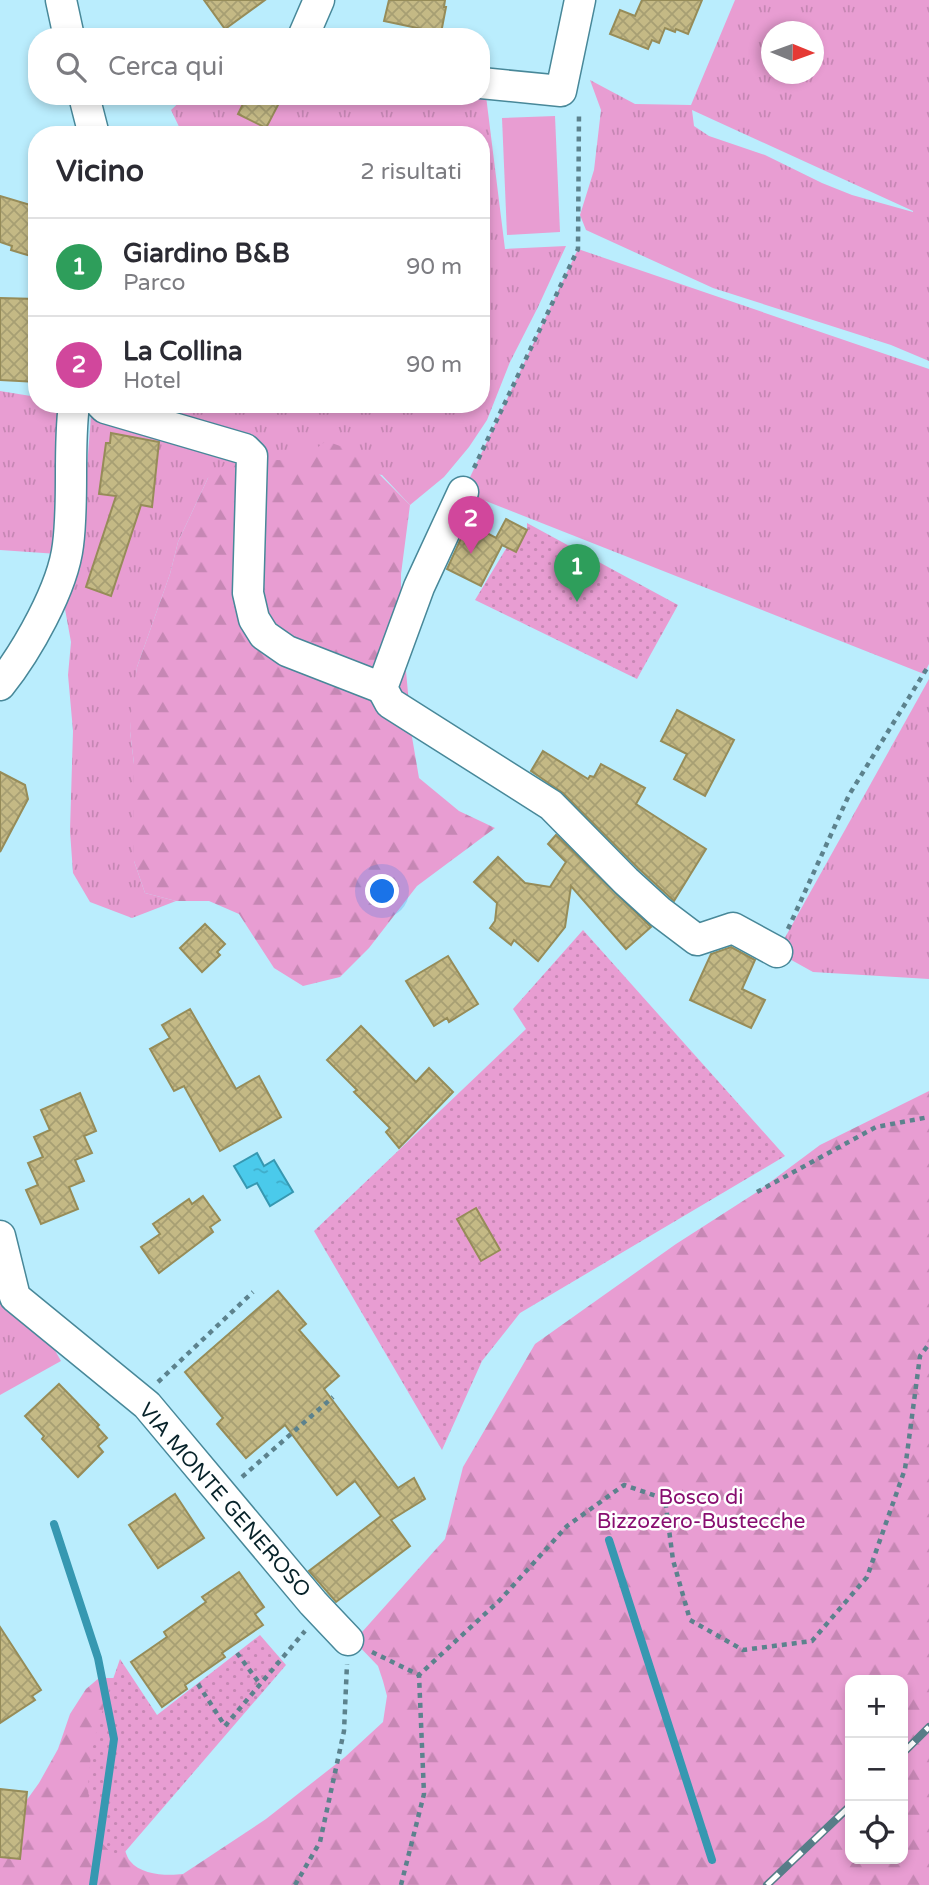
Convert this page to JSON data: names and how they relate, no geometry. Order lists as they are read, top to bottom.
{
  "streets": {
    "street": ["VIA MONTE GENEROSO"]
  },
  "parks": ["Bosco di Bizzozero-Bustecche"],
  "north": "right",
  "page": {
    "search": "Cerca qui",
    "heading": ["Vicino", "2 risultati"],
    "list": [
      {
        "mark": "1",
        "name": "Giardino B&B",
        "note": "Parco",
        "value": "90 m"
      },
      {
        "mark": "2",
        "name": "La Collina",
        "note": "Hotel",
        "value": "90 m"
      }
    ],
    "pins": ["2", "1"],
    "map_buttons": ["+", "−"]
  }
}
